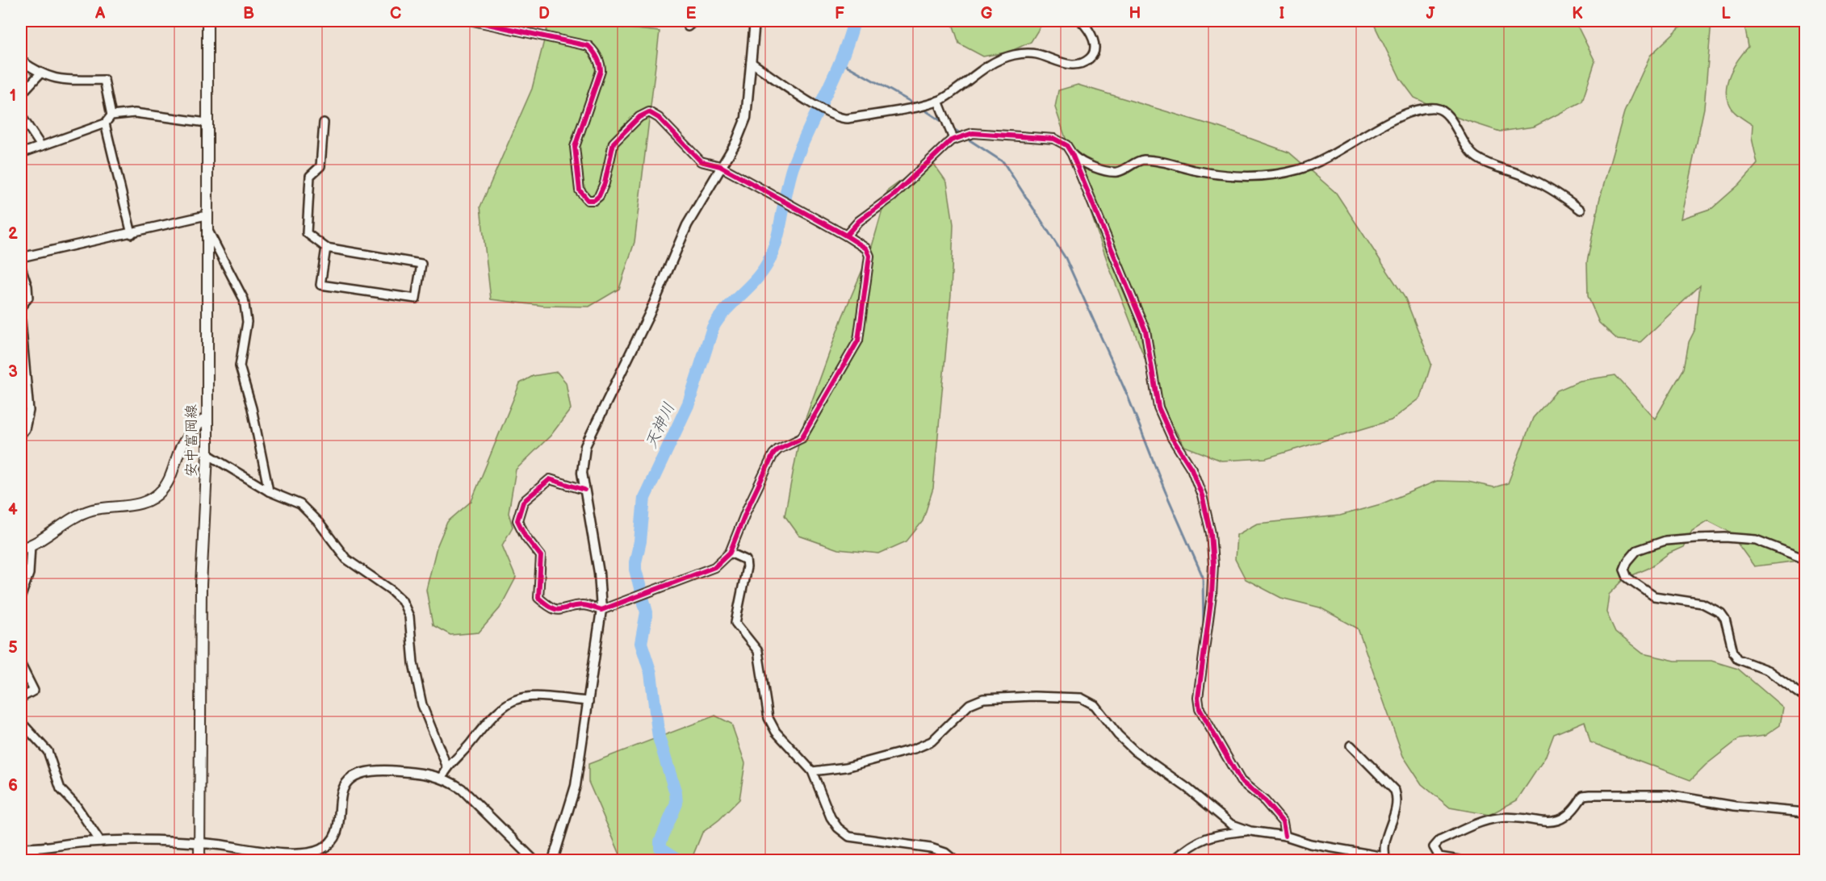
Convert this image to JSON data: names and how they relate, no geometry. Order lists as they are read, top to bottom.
{
  "streets": {
    "main road": ["安中富岡線"]
  },
  "water": ["天神川"],
  "grid": {
    "columns": [
      "A",
      "B",
      "C",
      "D",
      "E",
      "F",
      "G",
      "H",
      "I",
      "J",
      "K",
      "L"
    ],
    "rows": [
      "1",
      "2",
      "3",
      "4",
      "5",
      "6"
    ]
  }
}
